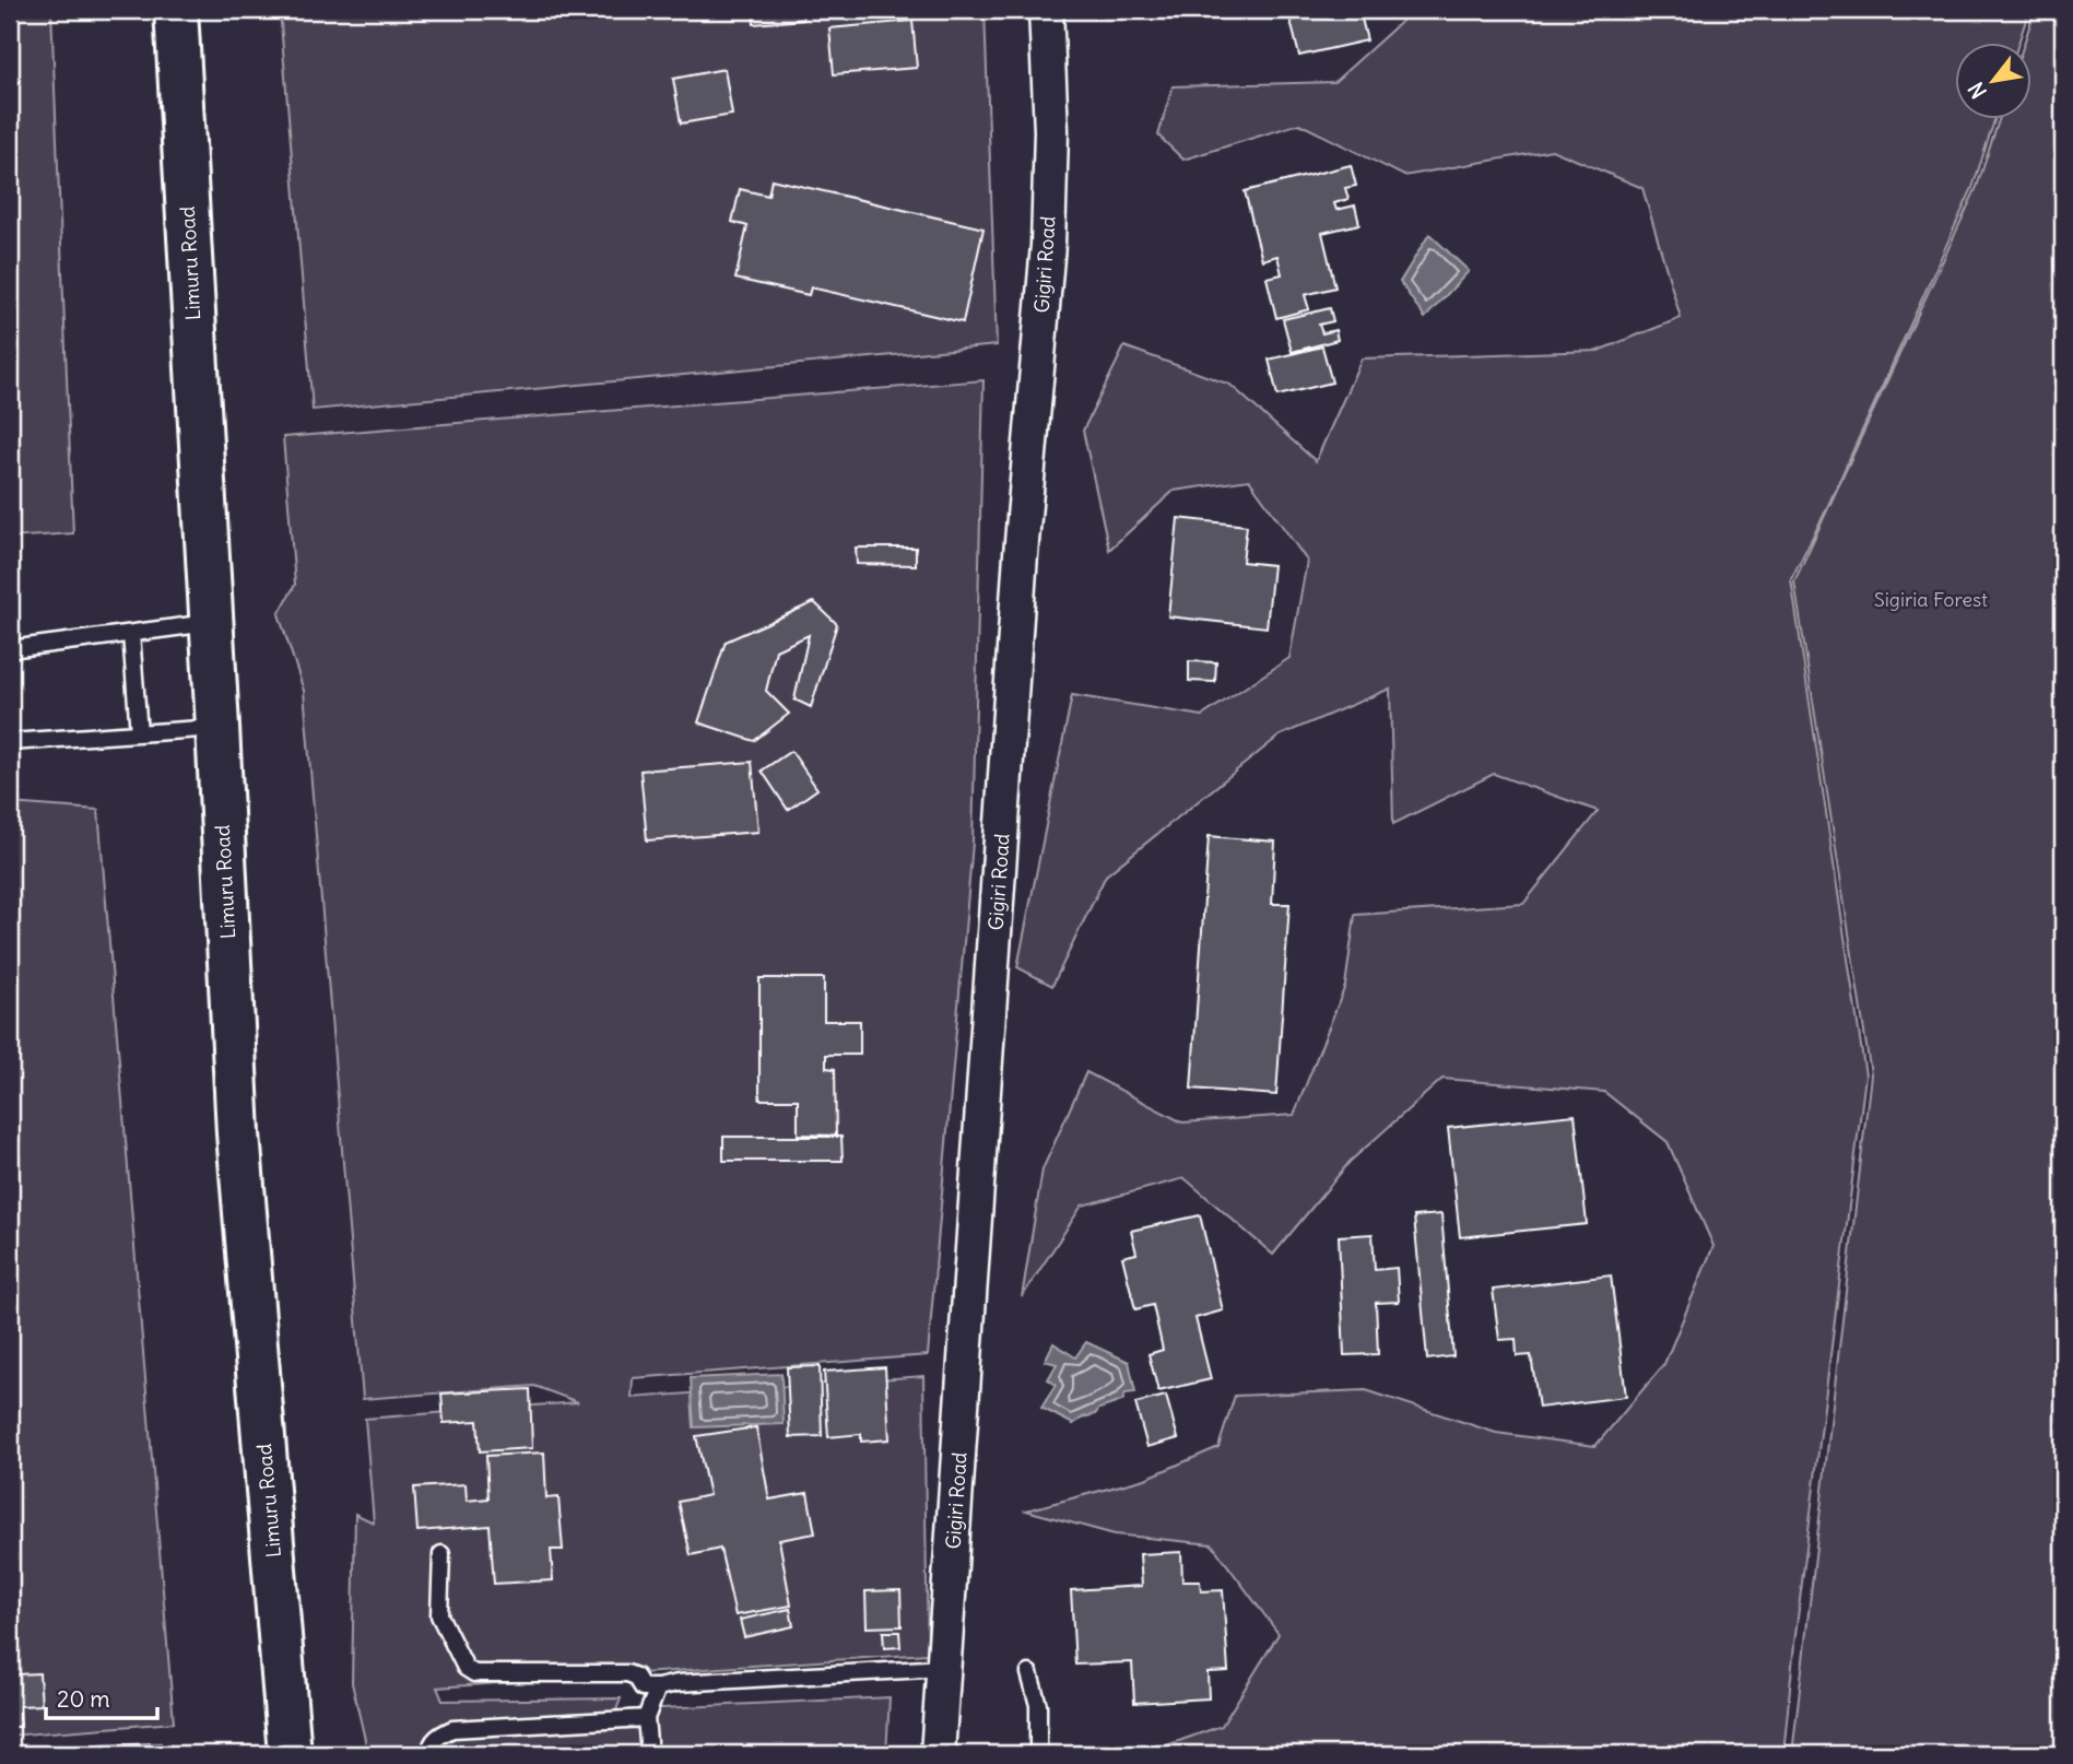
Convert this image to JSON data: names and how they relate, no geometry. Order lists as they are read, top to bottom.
{
  "streets": {
    "main road": ["Limuru Road"],
    "street": ["Gigiri Road"]
  },
  "parks": ["Sigiria Forest"],
  "scale_bar": "20 m",
  "north": "bottom left"
}
